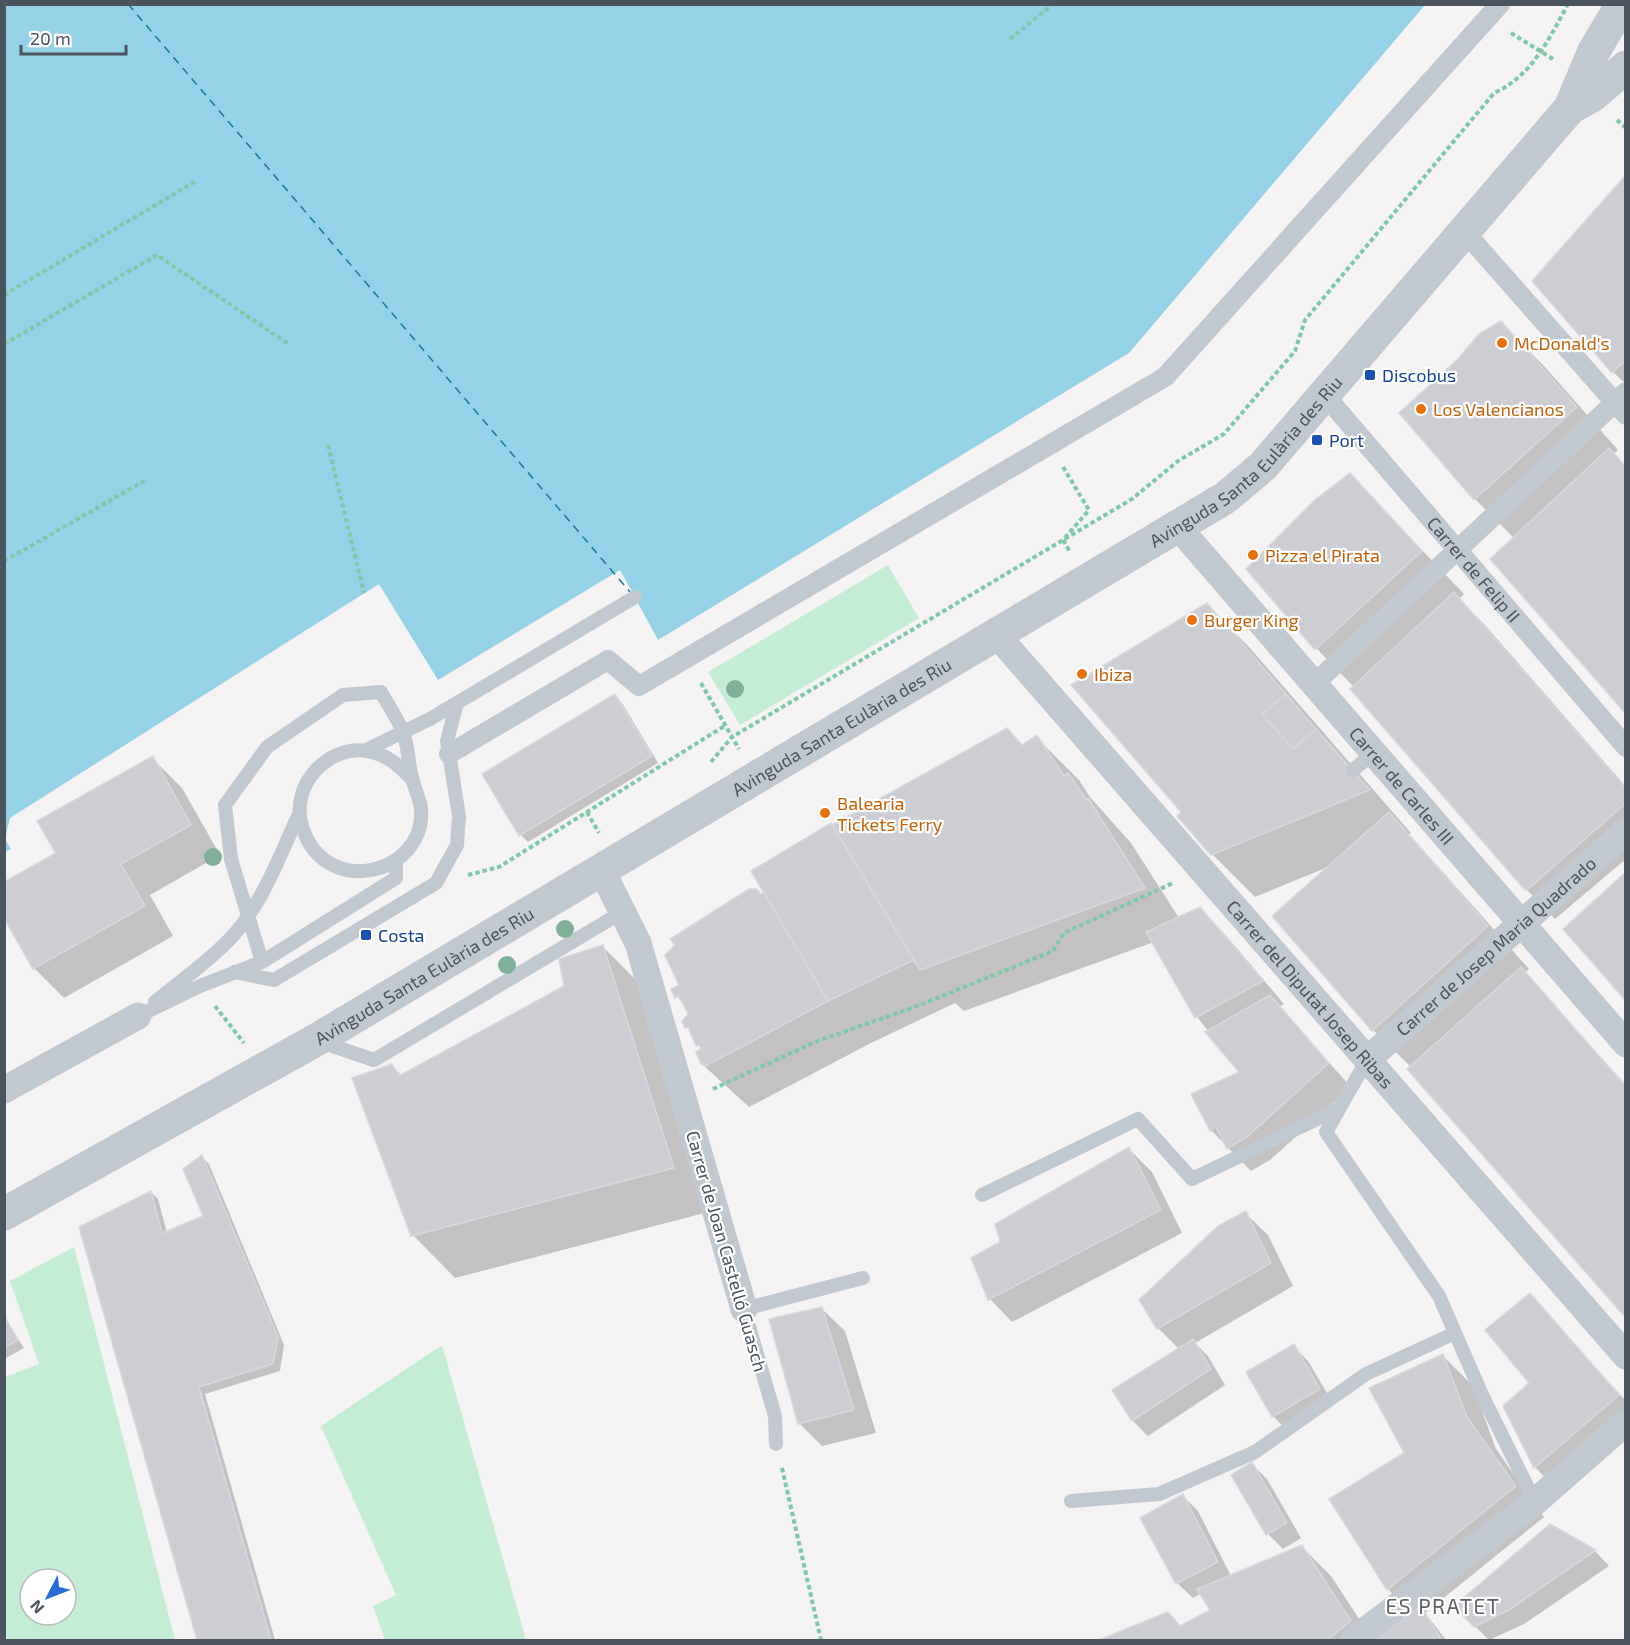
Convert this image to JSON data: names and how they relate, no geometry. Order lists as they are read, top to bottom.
{
  "streets": {
    "street": [
      "Avinguda Santa Eulària des Riu",
      "Carrer de Felip II",
      "Carrer de Carles III",
      "Carrer de Josep Maria Quadrado",
      "Carrer del Diputat Josep Ribas",
      "Carrer de Joan Castelló Guasch"
    ]
  },
  "crossings": [
    ["Avinguda Santa Eulària des Riu", "Carrer de Felip II"],
    ["Avinguda Santa Eulària des Riu", "Carrer de Carles III"],
    ["Avinguda Santa Eulària des Riu", "Carrer del Diputat Josep Ribas"],
    ["Avinguda Santa Eulària des Riu", "Carrer de Joan Castelló Guasch"],
    ["Carrer de Carles III", "Carrer de Josep Maria Quadrado"],
    ["Carrer de Josep Maria Quadrado", "Carrer del Diputat Josep Ribas"]
  ],
  "districts": ["ES PRATET"],
  "places": {
    "other": [
      "McDonald's",
      "Los Valencianos",
      "Pizza el Pirata",
      "Burger King",
      "Ibiza",
      "Balearia Tickets Ferry"
    ],
    "transit": ["Discobus", "Port", "Costa"]
  },
  "scale_bar": "20 m",
  "north": "bottom left"
}
